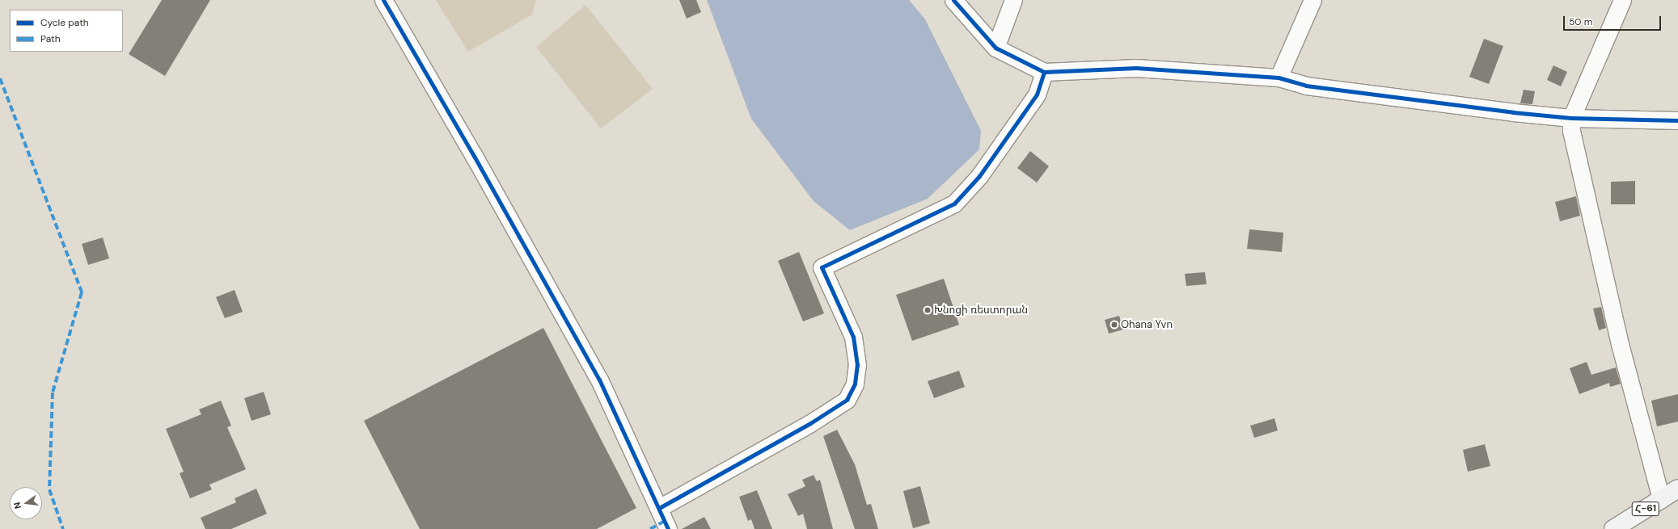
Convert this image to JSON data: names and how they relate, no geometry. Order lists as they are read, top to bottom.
{
  "streets": {
    "main road": ["Հ-61"]
  },
  "places": ["Խնոցի ռեստորան", "Ohana Yvn"],
  "legend": ["Cycle path", "Path"],
  "scale_bar": "50 m",
  "north": "left"
}
